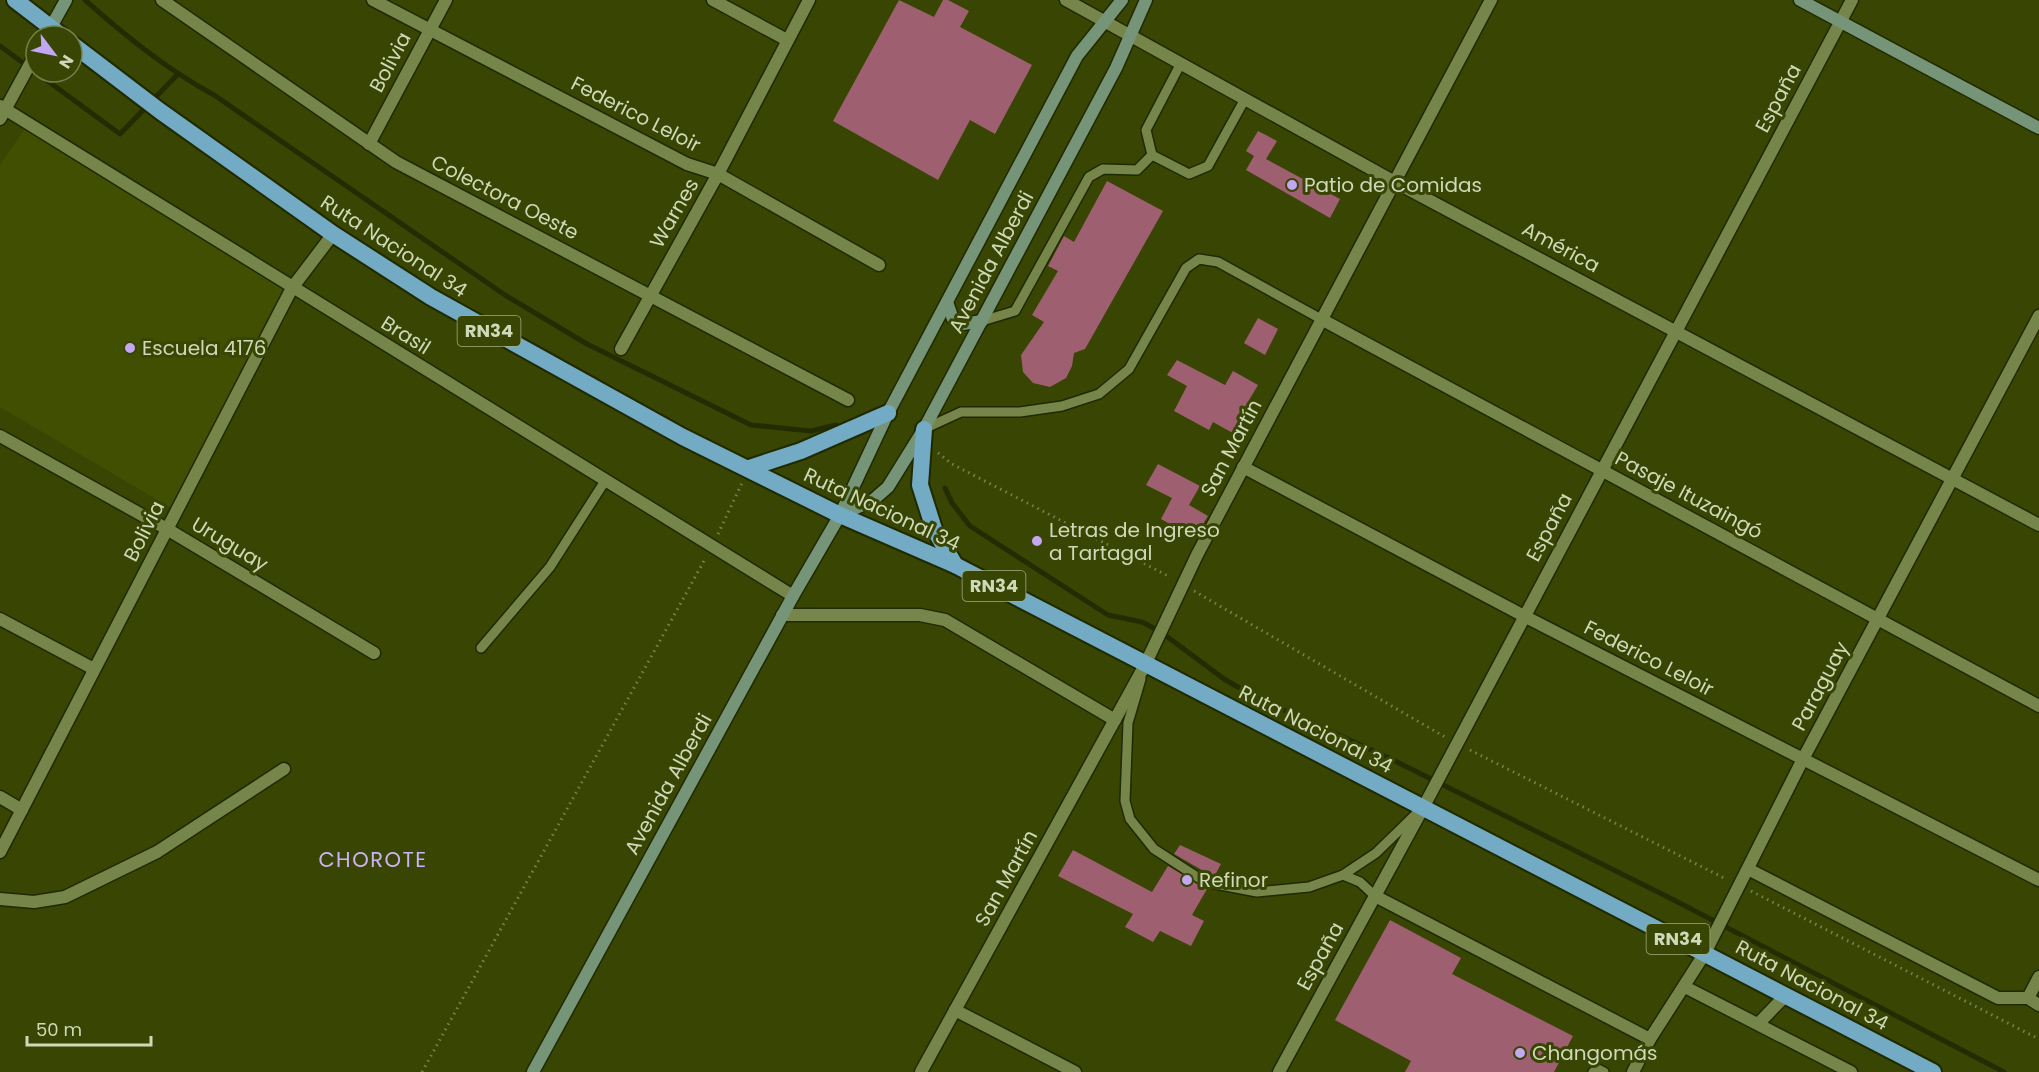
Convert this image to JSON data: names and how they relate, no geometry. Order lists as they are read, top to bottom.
{
  "streets": {
    "highway": ["Ruta Nacional 34", "RN34"],
    "main road": ["Avenida Alberdi"],
    "street": [
      "Bolivia",
      "España",
      "Federico Leloir",
      "Colectora Oeste",
      "Warnes",
      "América",
      "Brasil",
      "San Martín",
      "Pasaje Ituzaingó",
      "Uruguay",
      "Paraguay"
    ]
  },
  "crossings": [
    ["Bolivia", "Federico Leloir"],
    ["Bolivia", "Colectora Oeste"],
    ["Bolivia", "Ruta Nacional 34"],
    ["Bolivia", "Brasil"],
    ["Bolivia", "Uruguay"],
    ["España", "Federico Leloir"],
    ["España", "Ruta Nacional 34"],
    ["España", "América"],
    ["España", "Pasaje Ituzaingó"],
    ["Federico Leloir", "Warnes"],
    ["Federico Leloir", "San Martín"],
    ["Federico Leloir", "Paraguay"],
    ["Colectora Oeste", "Warnes"],
    ["Ruta Nacional 34", "Avenida Alberdi"],
    ["Ruta Nacional 34", "San Martín"],
    ["Ruta Nacional 34", "Paraguay"],
    ["América", "Avenida Alberdi"],
    ["América", "San Martín"],
    ["América", "Paraguay"],
    ["Avenida Alberdi", "Brasil"],
    ["San Martín", "Pasaje Ituzaingó"],
    ["Pasaje Ituzaingó", "Paraguay"]
  ],
  "districts": ["CHOROTE"],
  "places": [
    "Patio de Comidas",
    "Escuela 4176",
    "Letras de Ingreso a Tartagal",
    "Refinor",
    "Changomás"
  ],
  "scale_bar": "50 m",
  "north": "bottom right"
}
